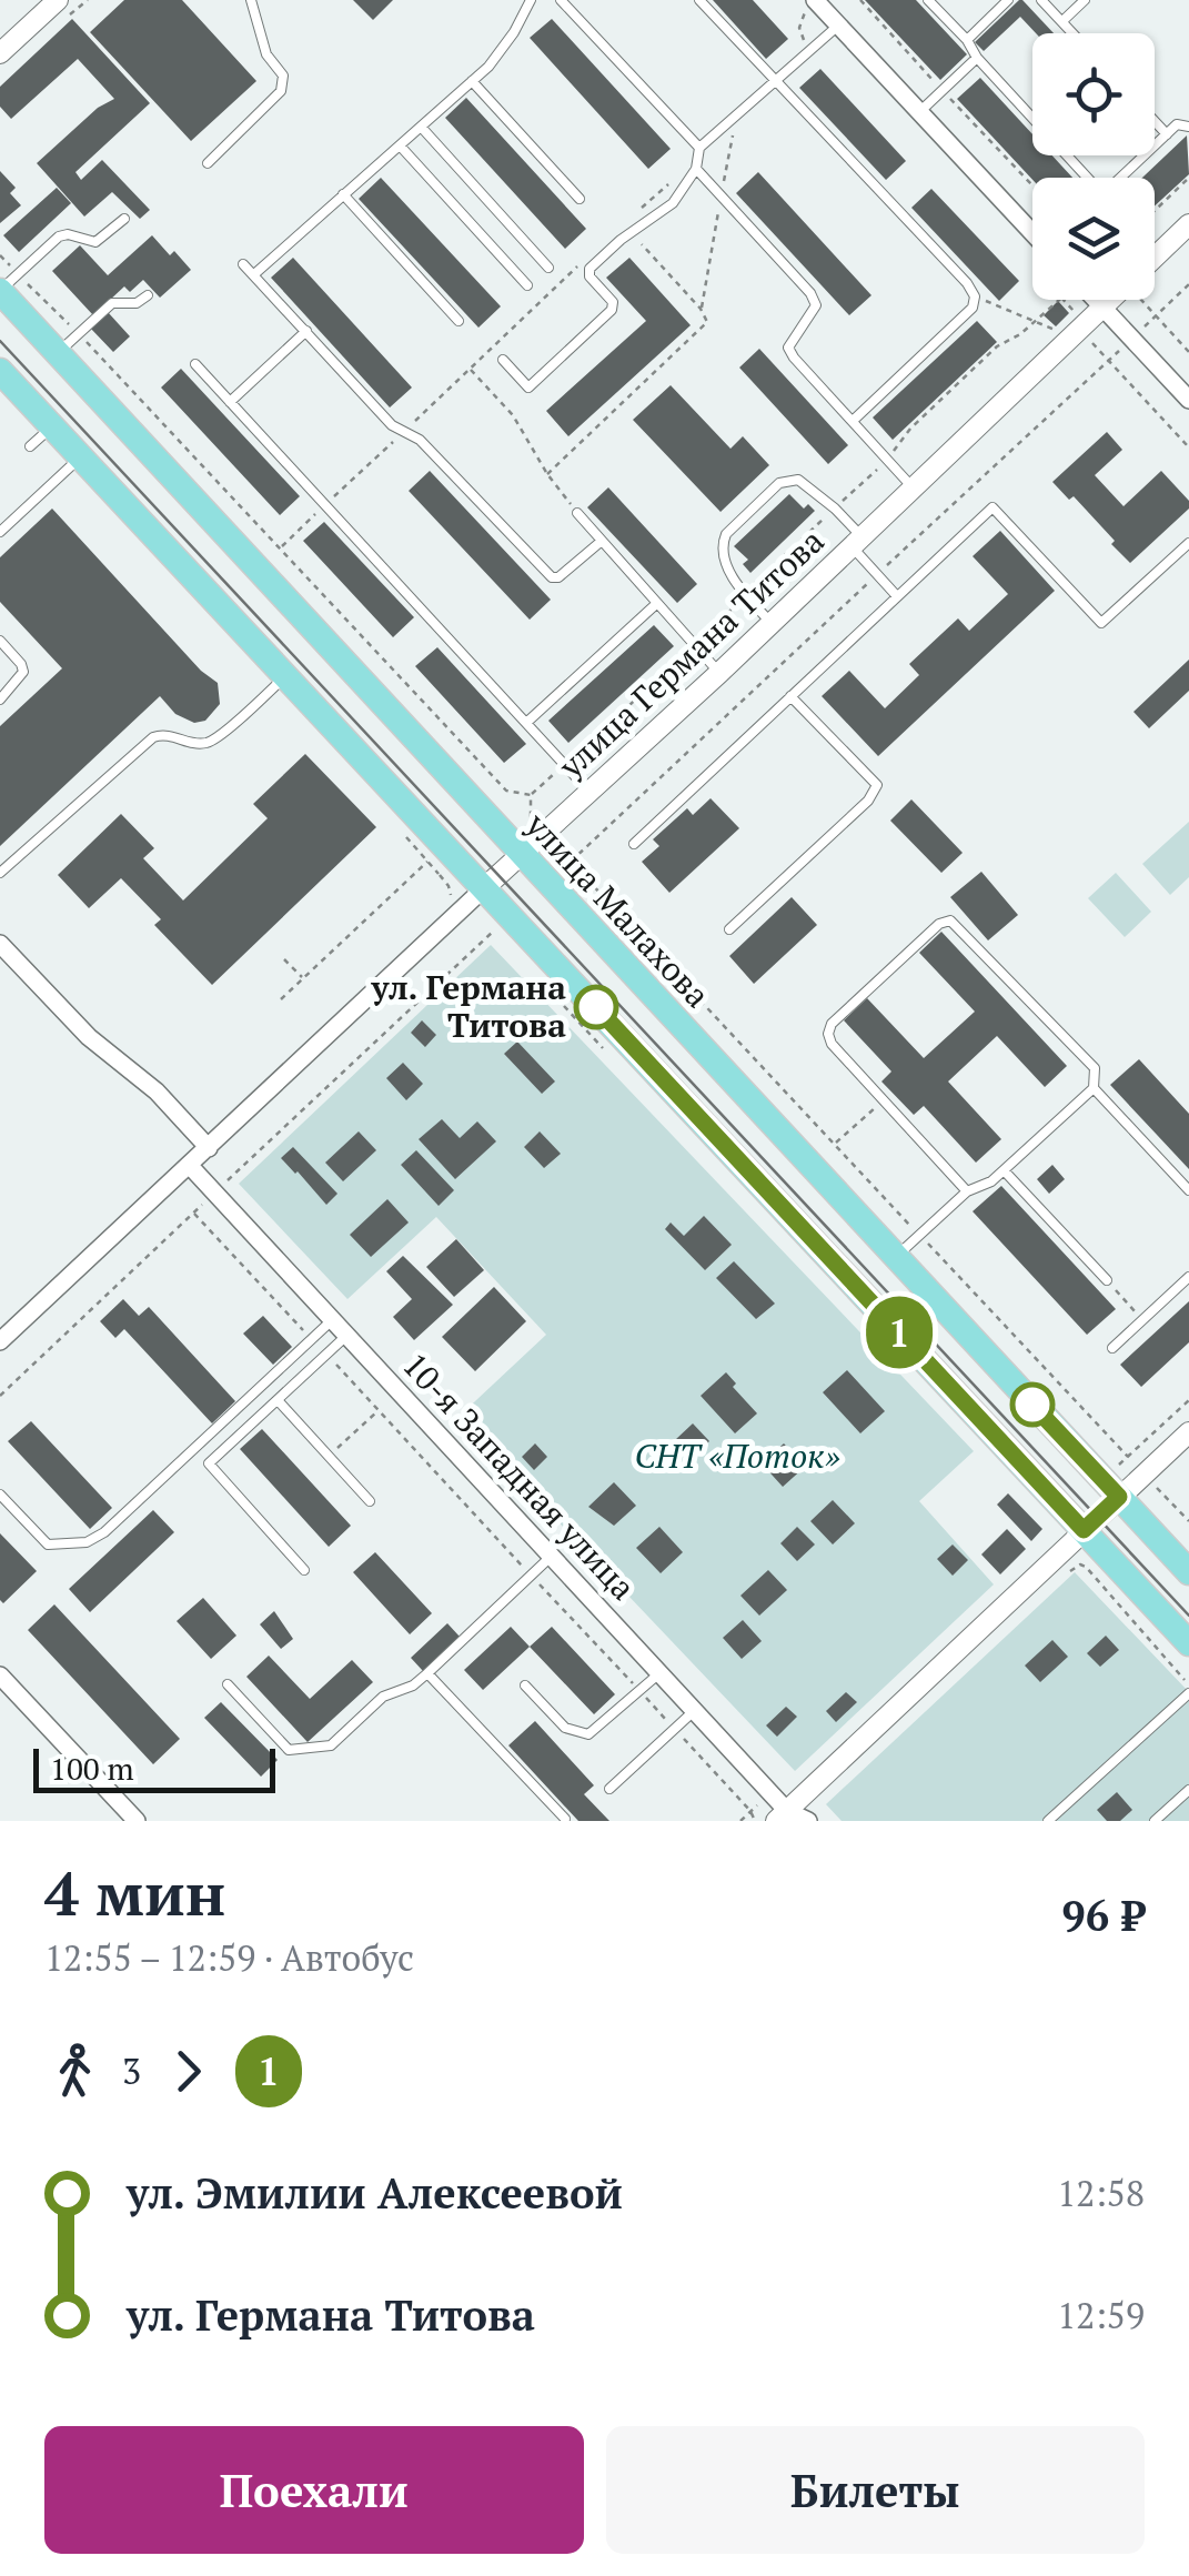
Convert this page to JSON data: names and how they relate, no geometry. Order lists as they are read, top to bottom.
{
  "streets": {
    "main road": ["улица Малахова"],
    "street": ["улица Германа Титова", "10-я Западная улица"]
  },
  "crossings": [
    ["улица Германа Титова", "улица Малахова"],
    ["улица Германа Титова", "10-я Западная улица"]
  ],
  "parks": ["СНТ «Поток»"],
  "places": ["ул. Германа Титова"],
  "lines": ["bus line 1"],
  "scale_bar": "100 m",
  "page": {
    "on_map": "1",
    "scale": "100 m",
    "heading": ["4 мин", "12:55 – 12:59 · Автобус", "96 ₽"],
    "legs": ["3", "1"],
    "list": [
      {
        "name": "ул. Эмилии Алексеевой",
        "value": "12:58"
      },
      {
        "name": "ул. Германа Титова",
        "value": "12:59"
      }
    ],
    "buttons": ["Поехали", "Билеты"]
  }
}
